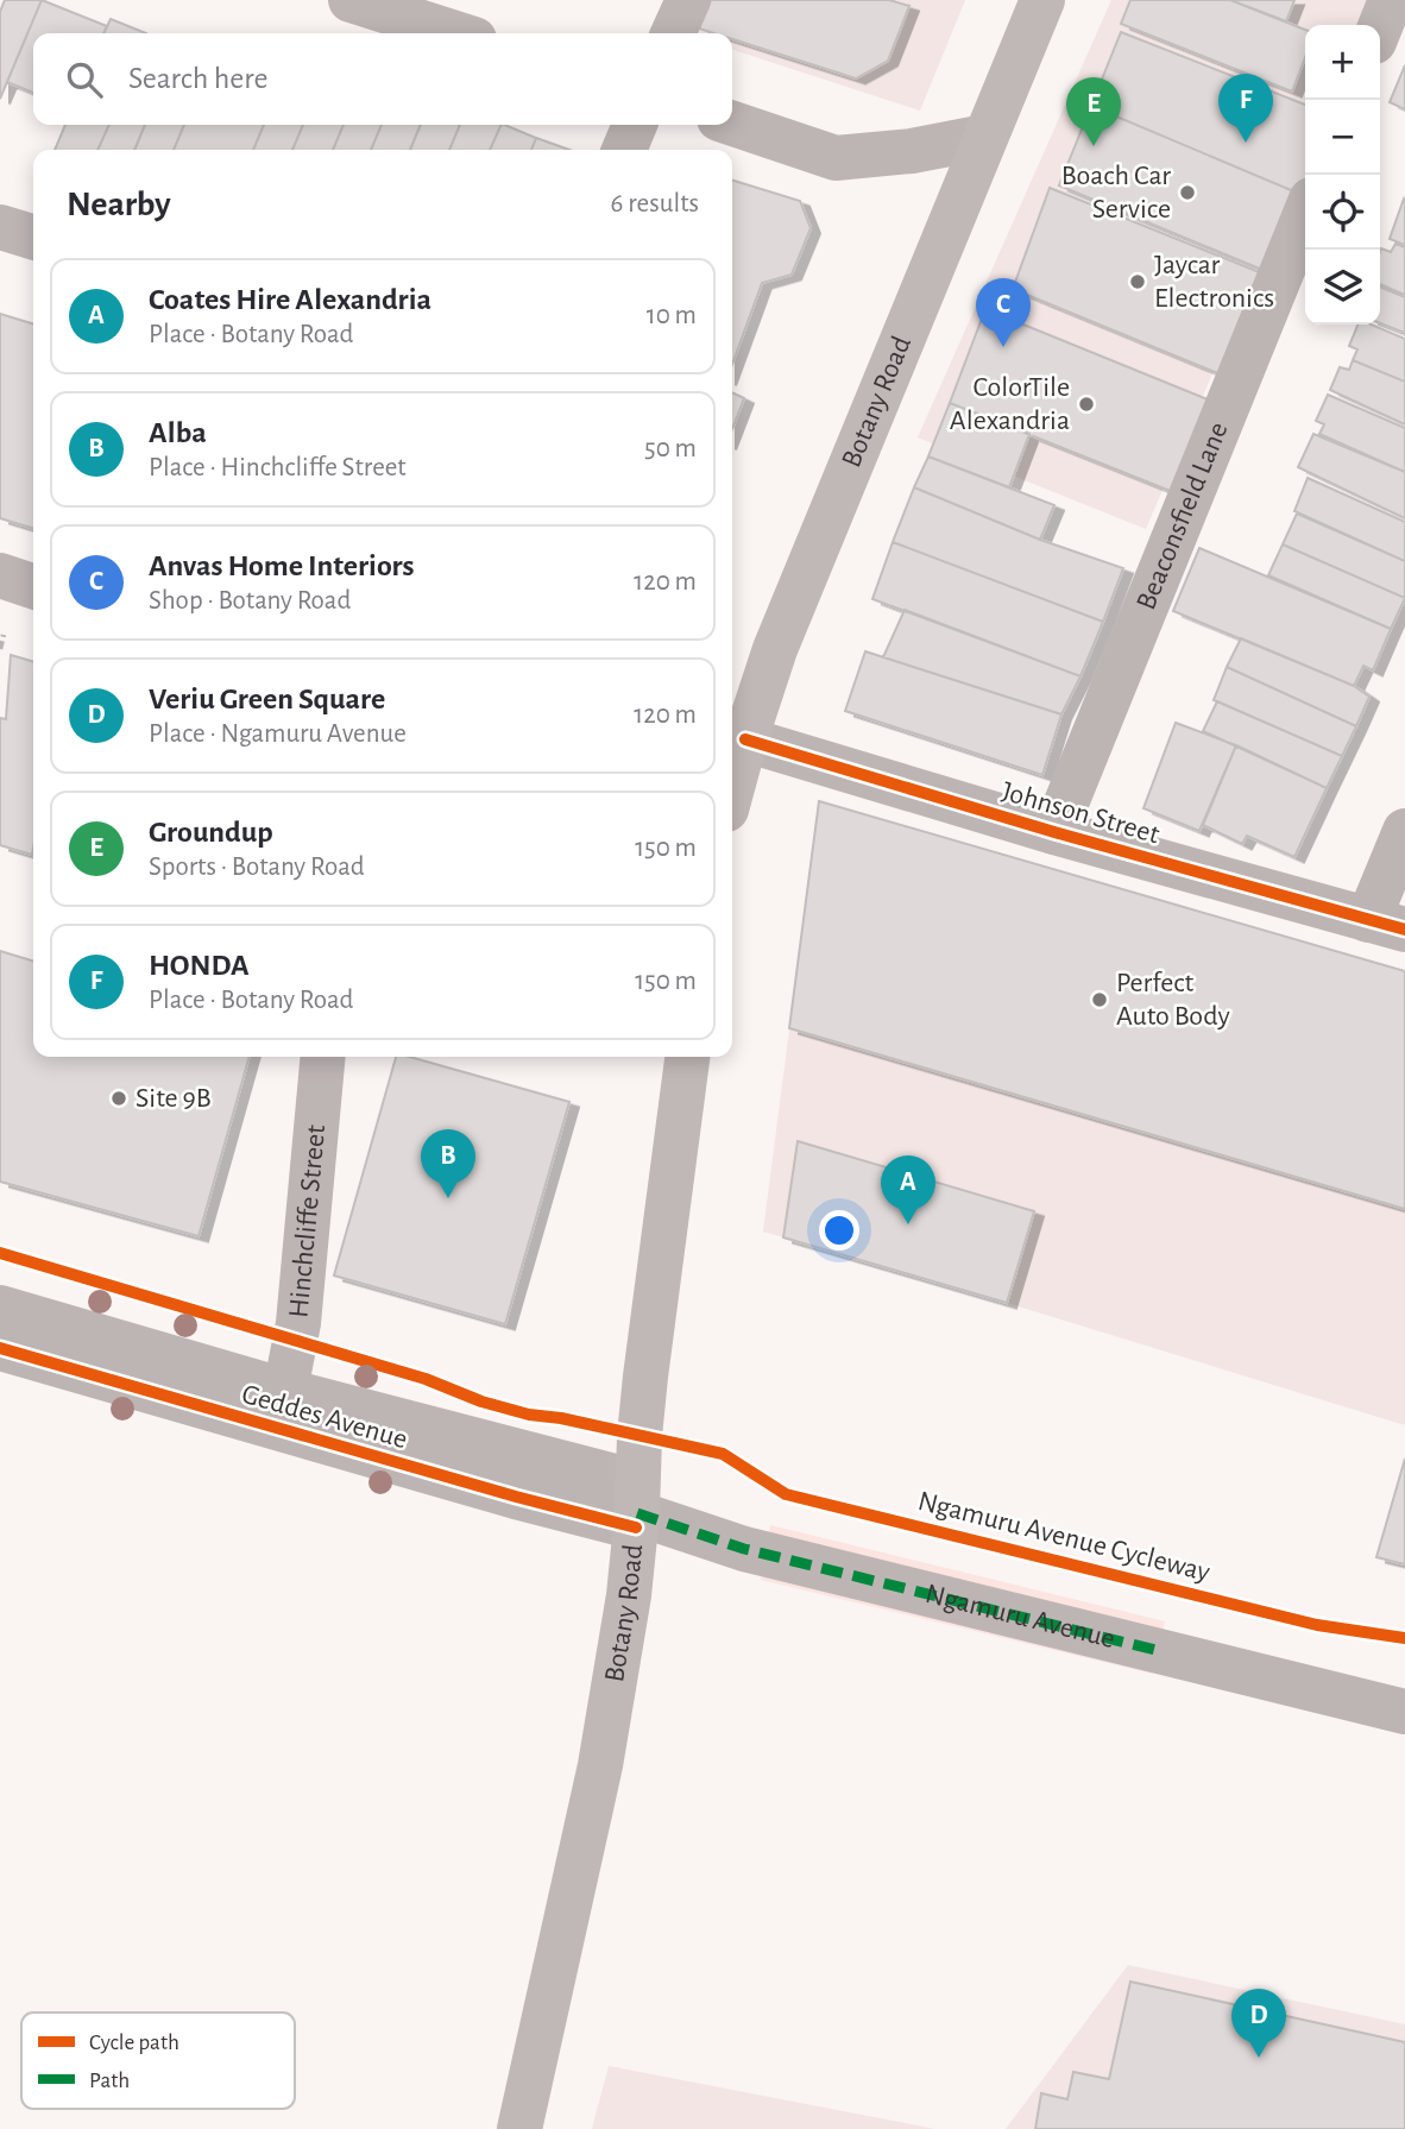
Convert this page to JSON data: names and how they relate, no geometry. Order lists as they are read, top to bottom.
{
  "streets": {
    "main road": ["Botany Road"],
    "street": [
      "Beaconsfield Lane",
      "Johnson Street",
      "Hinchcliffe Street",
      "Geddes Avenue",
      "Ngamuru Avenue"
    ],
    "cycle path": ["Ngamuru Avenue Cycleway"]
  },
  "crossings": [
    ["Botany Road", "Johnson Street"],
    ["Botany Road", "Geddes Avenue"],
    ["Botany Road", "Ngamuru Avenue"],
    ["Beaconsfield Lane", "Johnson Street"],
    ["Hinchcliffe Street", "Geddes Avenue"],
    ["Geddes Avenue", "Ngamuru Avenue"]
  ],
  "places": [
    "Boach Car Service",
    "Jaycar Electronics",
    "ColorTile Alexandria",
    "Perfect Auto Body",
    "Site 9B"
  ],
  "legend": ["Cycle path", "Path"],
  "page": {
    "map_buttons": ["+", "−"],
    "search": "Search here",
    "pins": [
      "F",
      "E",
      "C",
      "B",
      "A",
      "D"
    ],
    "heading": ["Nearby", "6 results"],
    "list": [
      {
        "mark": "A",
        "name": "Coates Hire Alexandria",
        "note": "Place · Botany Road",
        "value": "10 m"
      },
      {
        "mark": "B",
        "name": "Alba",
        "note": "Place · Hinchcliffe Street",
        "value": "50 m"
      },
      {
        "mark": "C",
        "name": "Anvas Home Interiors",
        "note": "Shop · Botany Road",
        "value": "120 m"
      },
      {
        "mark": "D",
        "name": "Veriu Green Square",
        "note": "Place · Ngamuru Avenue",
        "value": "120 m"
      },
      {
        "mark": "E",
        "name": "Groundup",
        "note": "Sports · Botany Road",
        "value": "150 m"
      },
      {
        "mark": "F",
        "name": "HONDA",
        "note": "Place · Botany Road",
        "value": "150 m"
      }
    ]
  }
}
